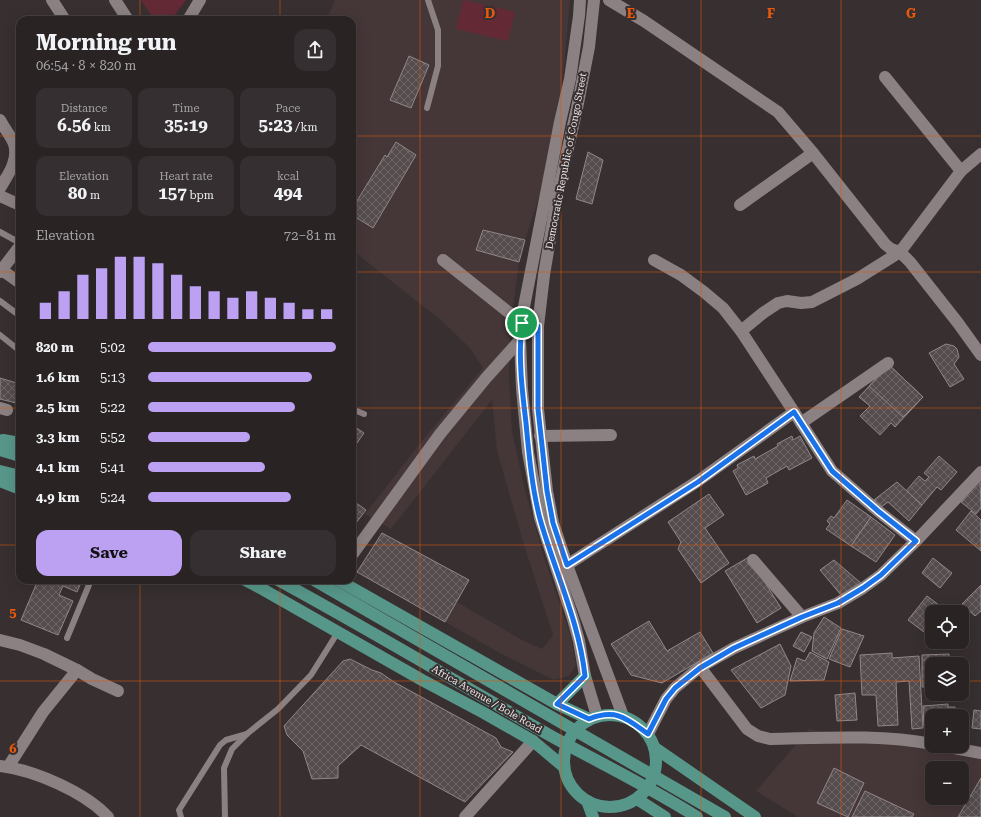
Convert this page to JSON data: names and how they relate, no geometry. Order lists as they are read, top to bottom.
{
  "streets": {
    "main road": ["Africa Avenue / Bole Road"],
    "street": ["Democratic Republic of Congo Street"]
  },
  "page": {
    "heading": ["Morning run", "06:54 · 8 × 820 m"],
    "stats": [
      ["Distance", "6.56 km"],
      ["Time", "35:19"],
      ["Pace", "5:23 /km"],
      ["Elevation", "80 m"],
      ["Heart rate", "157 bpm"],
      ["kcal", "494"]
    ],
    "chart": ["Elevation", "72–81 m"],
    "list": [
      {
        "name": "820 m",
        "note": "5:02"
      },
      {
        "name": "1.6 km",
        "note": "5:13"
      },
      {
        "name": "2.5 km",
        "note": "5:22"
      },
      {
        "name": "3.3 km",
        "note": "5:52"
      },
      {
        "name": "4.1 km",
        "note": "5:41"
      },
      {
        "name": "4.9 km",
        "note": "5:24"
      }
    ],
    "buttons": ["Save", "Share"],
    "map_buttons": ["+", "−"]
  },
  "grid": {
    "columns": [
      "D",
      "E",
      "F",
      "G"
    ],
    "rows": ["5", "6"]
  }
}
